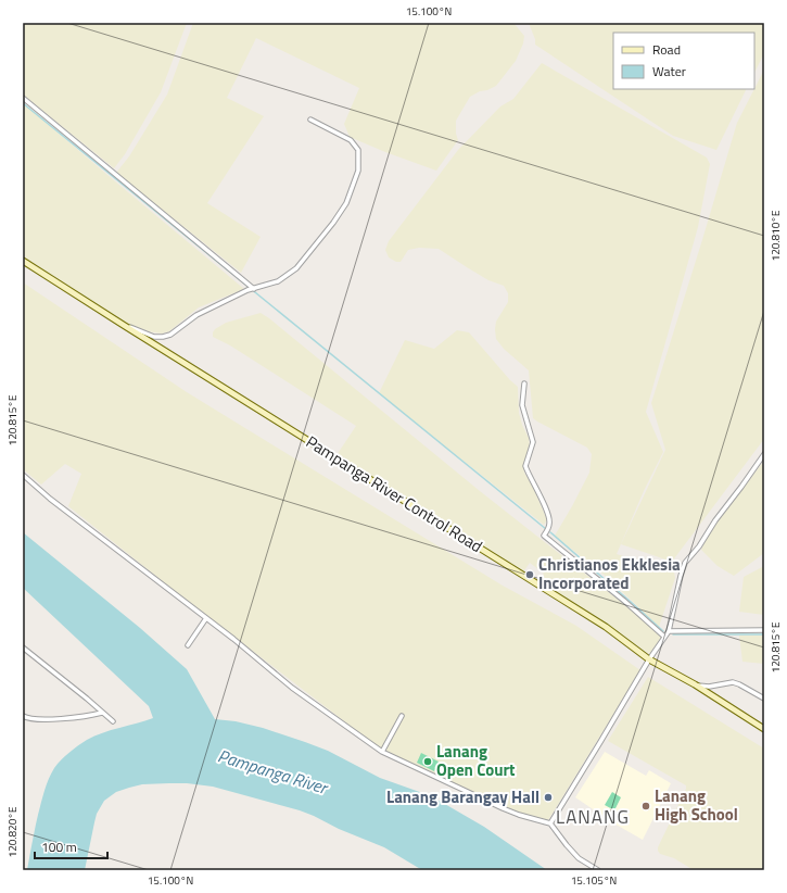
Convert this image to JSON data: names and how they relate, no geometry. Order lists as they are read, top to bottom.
{
  "streets": {
    "main road": ["Pampanga River Control Road"]
  },
  "districts": ["LANANG"],
  "water": ["Pampanga River"],
  "places": [
    "Christianos Ekklesia Incorporated",
    "Lanang Open Court",
    "Lanang Barangay Hall",
    "Lanang High School"
  ],
  "legend": ["Road", "Water"],
  "scale_bar": "100 m",
  "coordinates": [
    "15.100°N",
    "120.810°E",
    "120.815°E",
    "120.820°E",
    "15.105°N"
  ]
}
